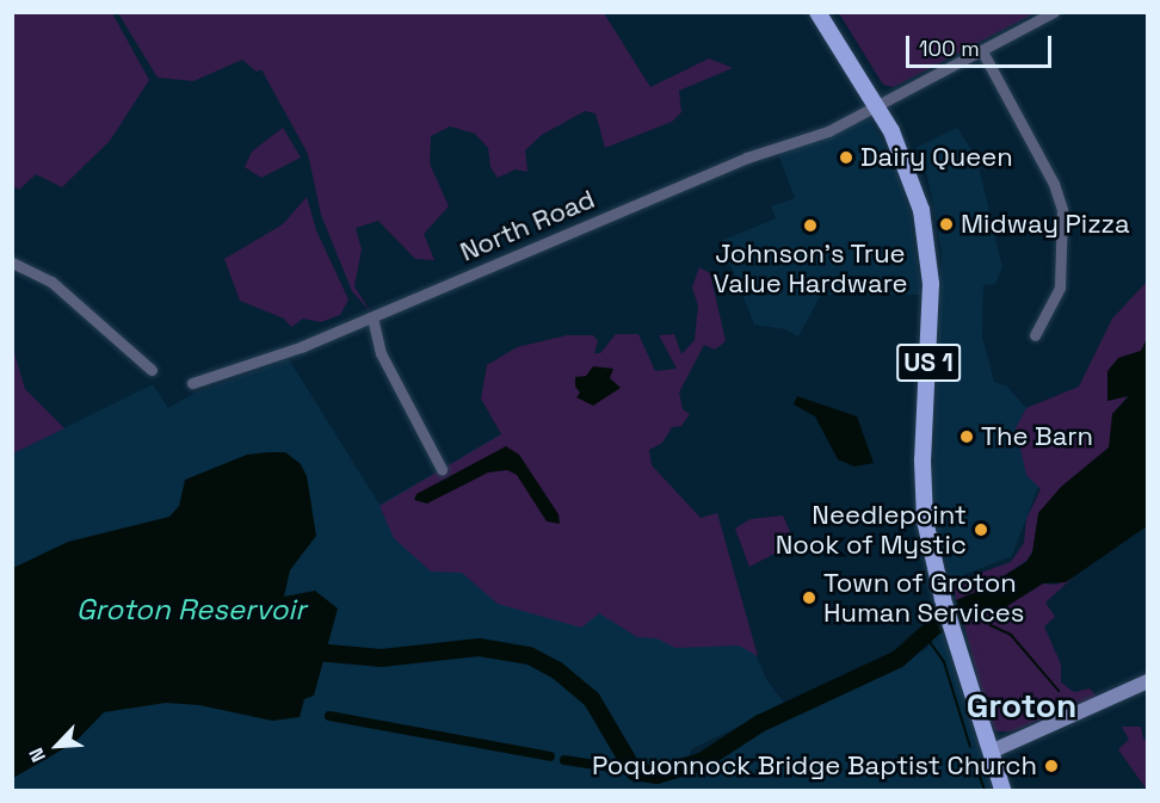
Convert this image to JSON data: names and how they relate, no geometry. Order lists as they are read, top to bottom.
{
  "streets": {
    "main road": ["US 1"],
    "street": ["North Road"]
  },
  "crossings": [
    ["North Road", "US 1"]
  ],
  "districts": ["Groton"],
  "water": ["Groton Reservoir"],
  "places": [
    "Dairy Queen",
    "Midway Pizza",
    "Johnson's True Value Hardware",
    "The Barn",
    "Needlepoint Nook of Mystic",
    "Town of Groton Human Services",
    "Poquonnock Bridge Baptist Church"
  ],
  "scale_bar": "100 m",
  "north": "bottom left"
}
